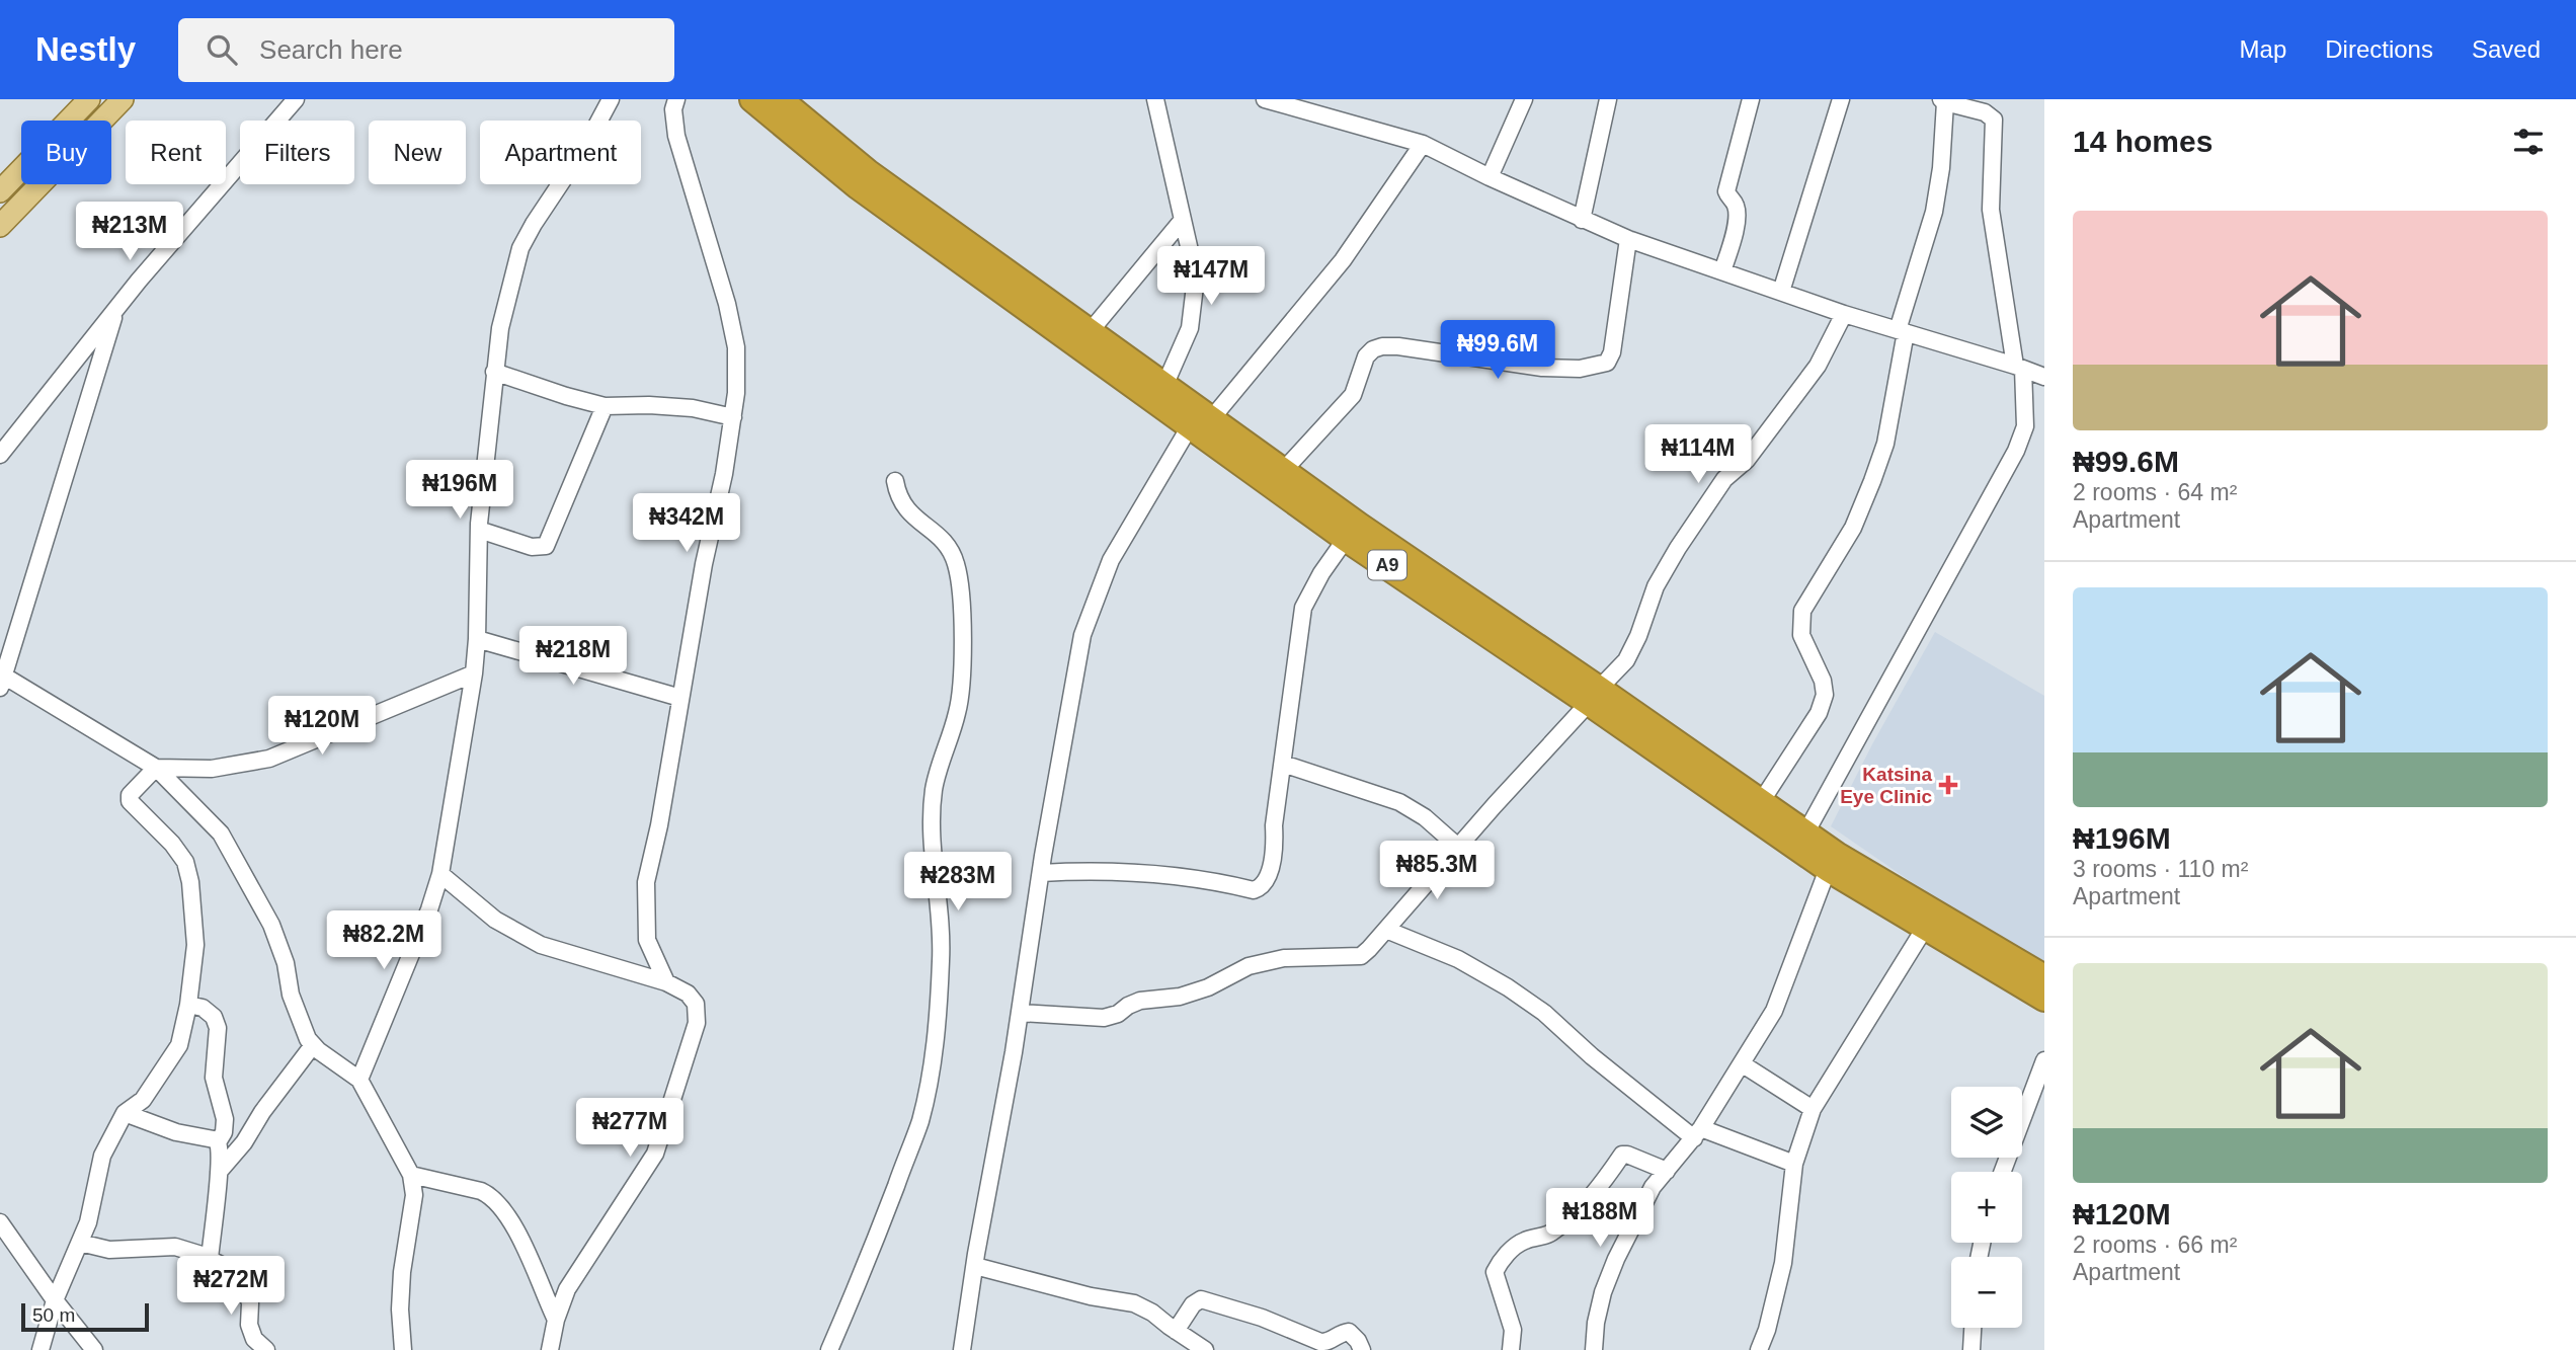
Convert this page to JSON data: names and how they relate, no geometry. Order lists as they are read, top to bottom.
{
  "streets": {
    "highway": ["A9"]
  },
  "places": {
    "health": ["Katsina Eye Clinic"]
  },
  "scale_bar": "50 m",
  "page": {
    "header": "Nestly",
    "search": "Search here",
    "nav": ["Map", "Directions", "Saved"],
    "heading": "14 homes",
    "chip": [
      "Buy",
      "Rent",
      "Filters",
      "New",
      "Apartment"
    ],
    "list": [
      {
        "name": "₦99.6M",
        "note": "2 rooms · 64 m² · Apartment"
      },
      {
        "name": "₦196M",
        "note": "3 rooms · 110 m² · Apartment"
      },
      {
        "name": "₦120M",
        "note": "2 rooms · 66 m² · Apartment"
      }
    ],
    "price": [
      "₦213M",
      "₦147M",
      "₦99.6M",
      "₦114M",
      "₦196M",
      "₦342M",
      "₦218M",
      "₦120M",
      "₦85.3M",
      "₦283M",
      "₦82.2M",
      "₦277M",
      "₦188M",
      "₦272M"
    ],
    "map_buttons": ["+", "−"],
    "scale": "50 m"
  }
}
